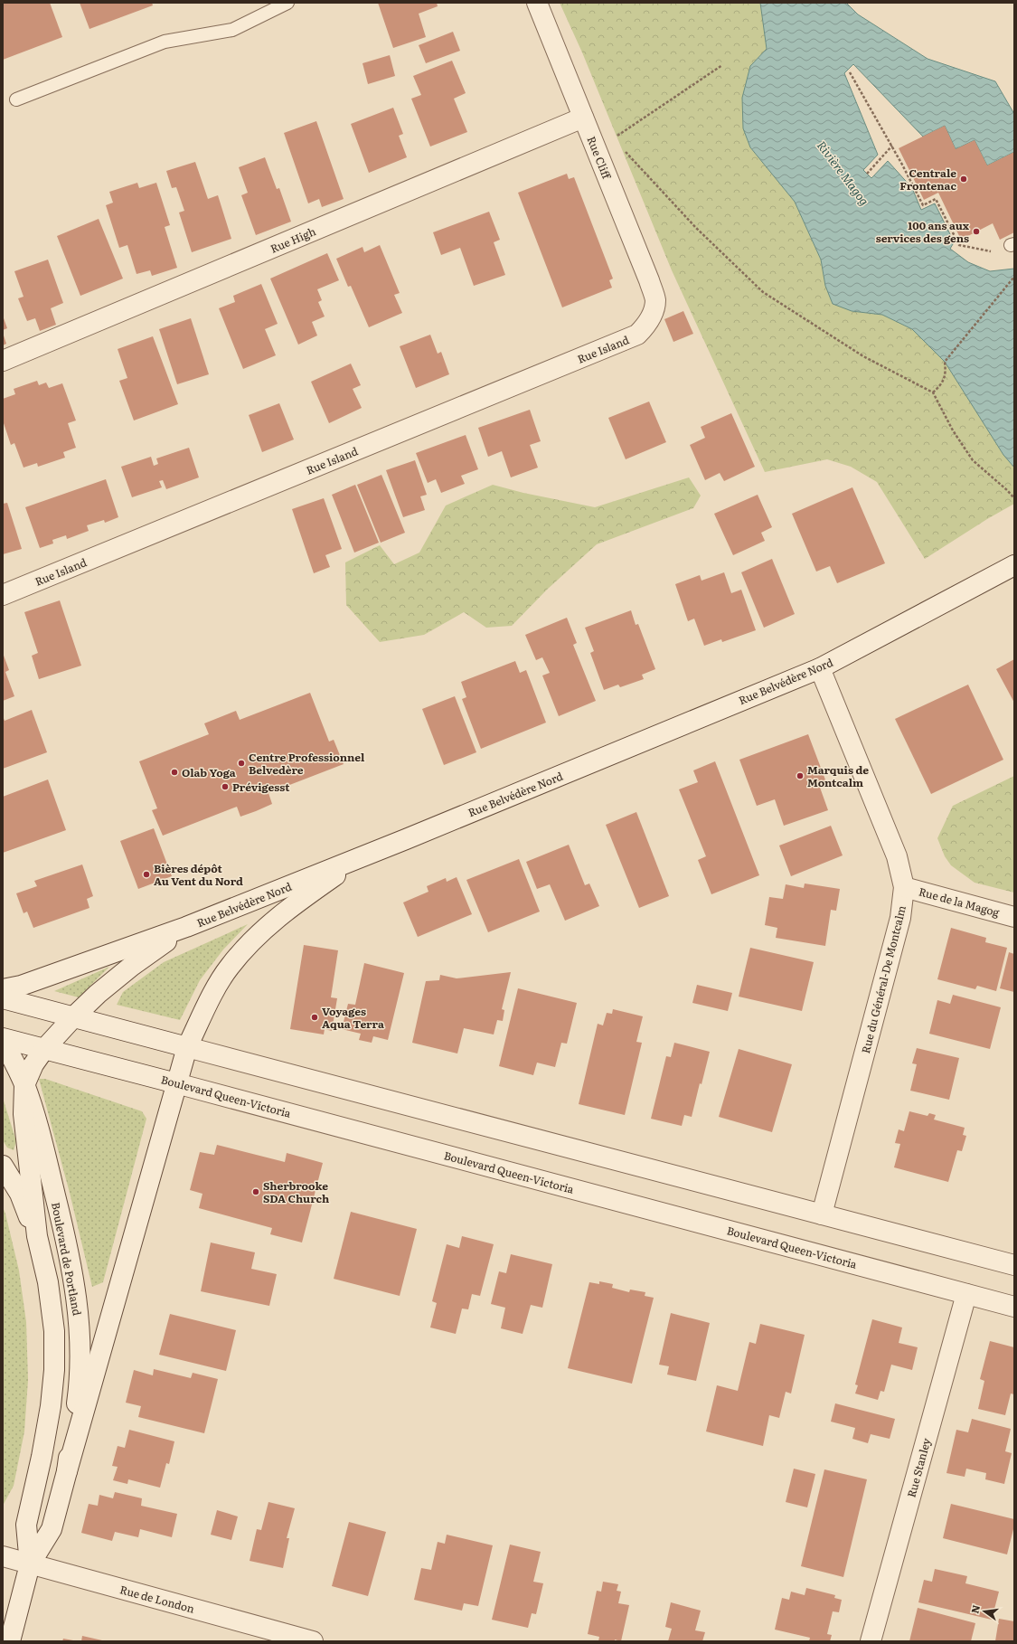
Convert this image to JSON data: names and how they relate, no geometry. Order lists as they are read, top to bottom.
{
  "streets": {
    "street": [
      "Rue Cliff",
      "Rue High",
      "Rue Island",
      "Rue Belvédère Nord",
      "Rue de la Magog",
      "Rue du Général-De Montcalm",
      "Boulevard Queen-Victoria",
      "Boulevard de Portland",
      "Rue Stanley",
      "Rue de London"
    ]
  },
  "crossings": [
    ["Rue Cliff", "Rue High"],
    ["Rue Cliff", "Rue Island"],
    ["Rue Belvédère Nord", "Rue du Général-De Montcalm"],
    ["Rue de la Magog", "Rue du Général-De Montcalm"],
    ["Boulevard Queen-Victoria", "Boulevard de Portland"],
    ["Boulevard Queen-Victoria", "Rue Stanley"],
    ["Boulevard de Portland", "Rue de London"]
  ],
  "water": ["Rivière Magog"],
  "places": [
    "Centrale Frontenac",
    "100 ans aux services des gens",
    "Centre Professionnel Belvedère",
    "Olab Yoga",
    "Marquis de Montcalm",
    "Prévigesst",
    "Bières dépôt Au Vent du Nord",
    "Voyages Aqua Terra",
    "Sherbrooke SDA Church"
  ],
  "north": "left"
}
